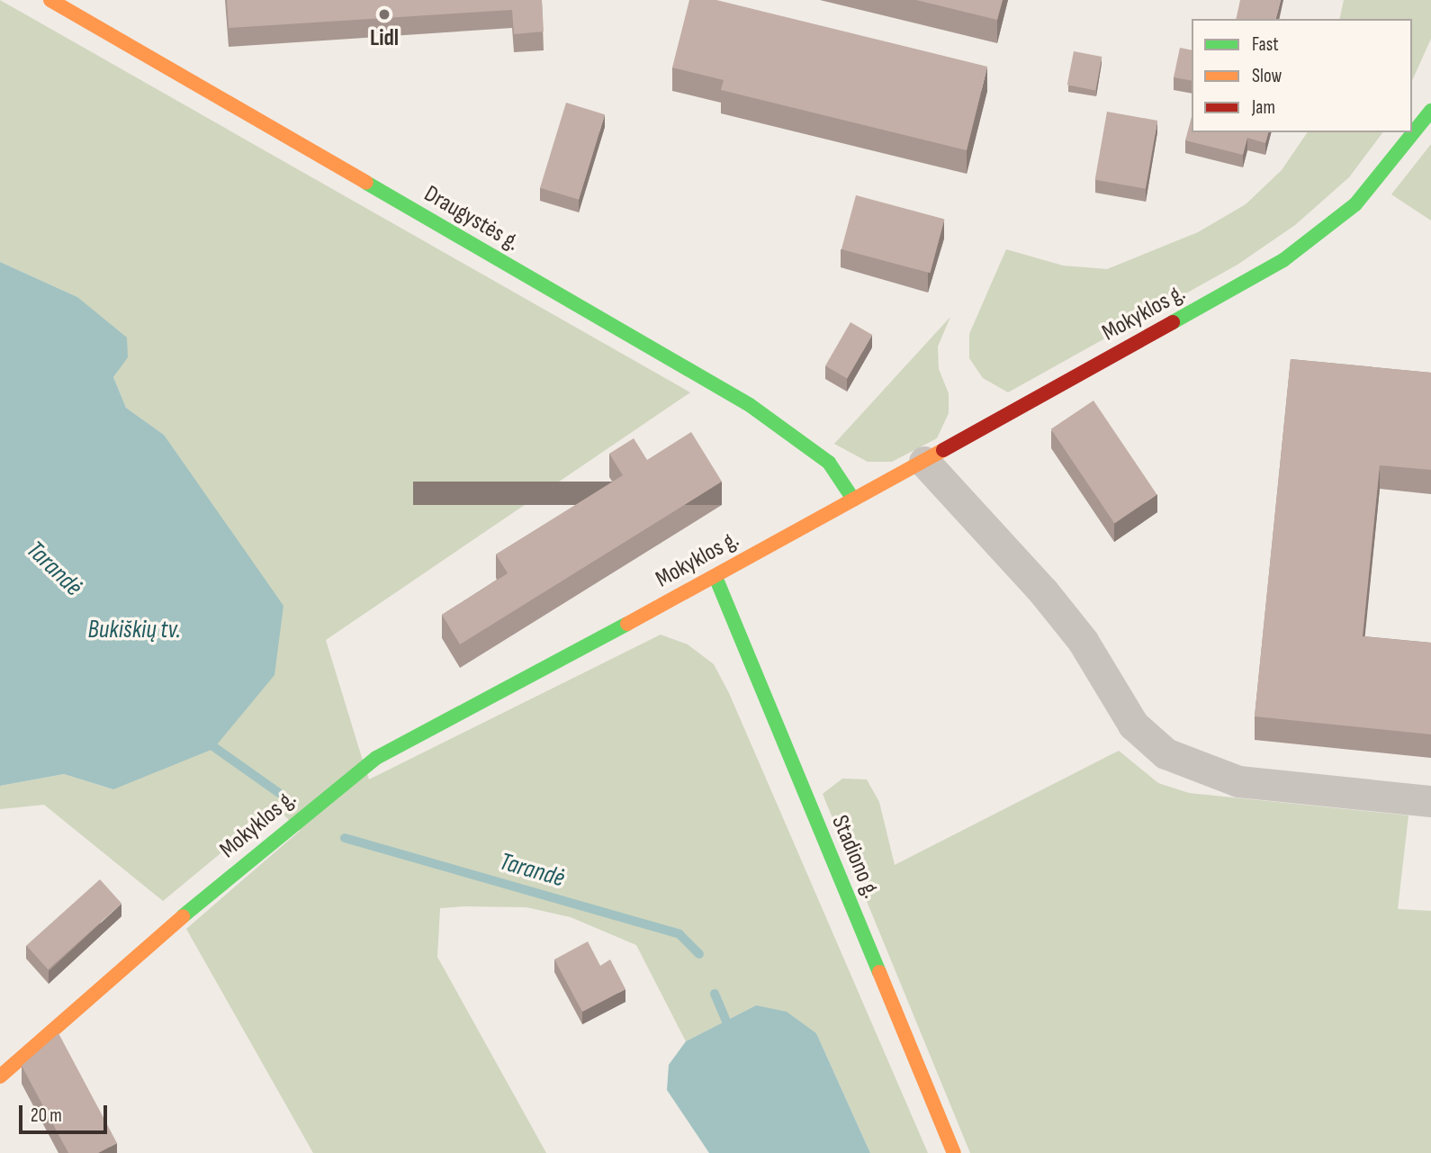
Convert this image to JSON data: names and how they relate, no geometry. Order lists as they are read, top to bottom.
{
  "streets": {
    "street": ["Draugystės g.", "Mokyklos g.", "Stadiono g."]
  },
  "crossings": [
    ["Draugystės g.", "Mokyklos g."],
    ["Mokyklos g.", "Stadiono g."]
  ],
  "water": ["Tarandė", "Bukiškių tv."],
  "places": ["Lidl"],
  "legend": ["Fast", "Slow", "Jam"],
  "scale_bar": "20 m"
}
